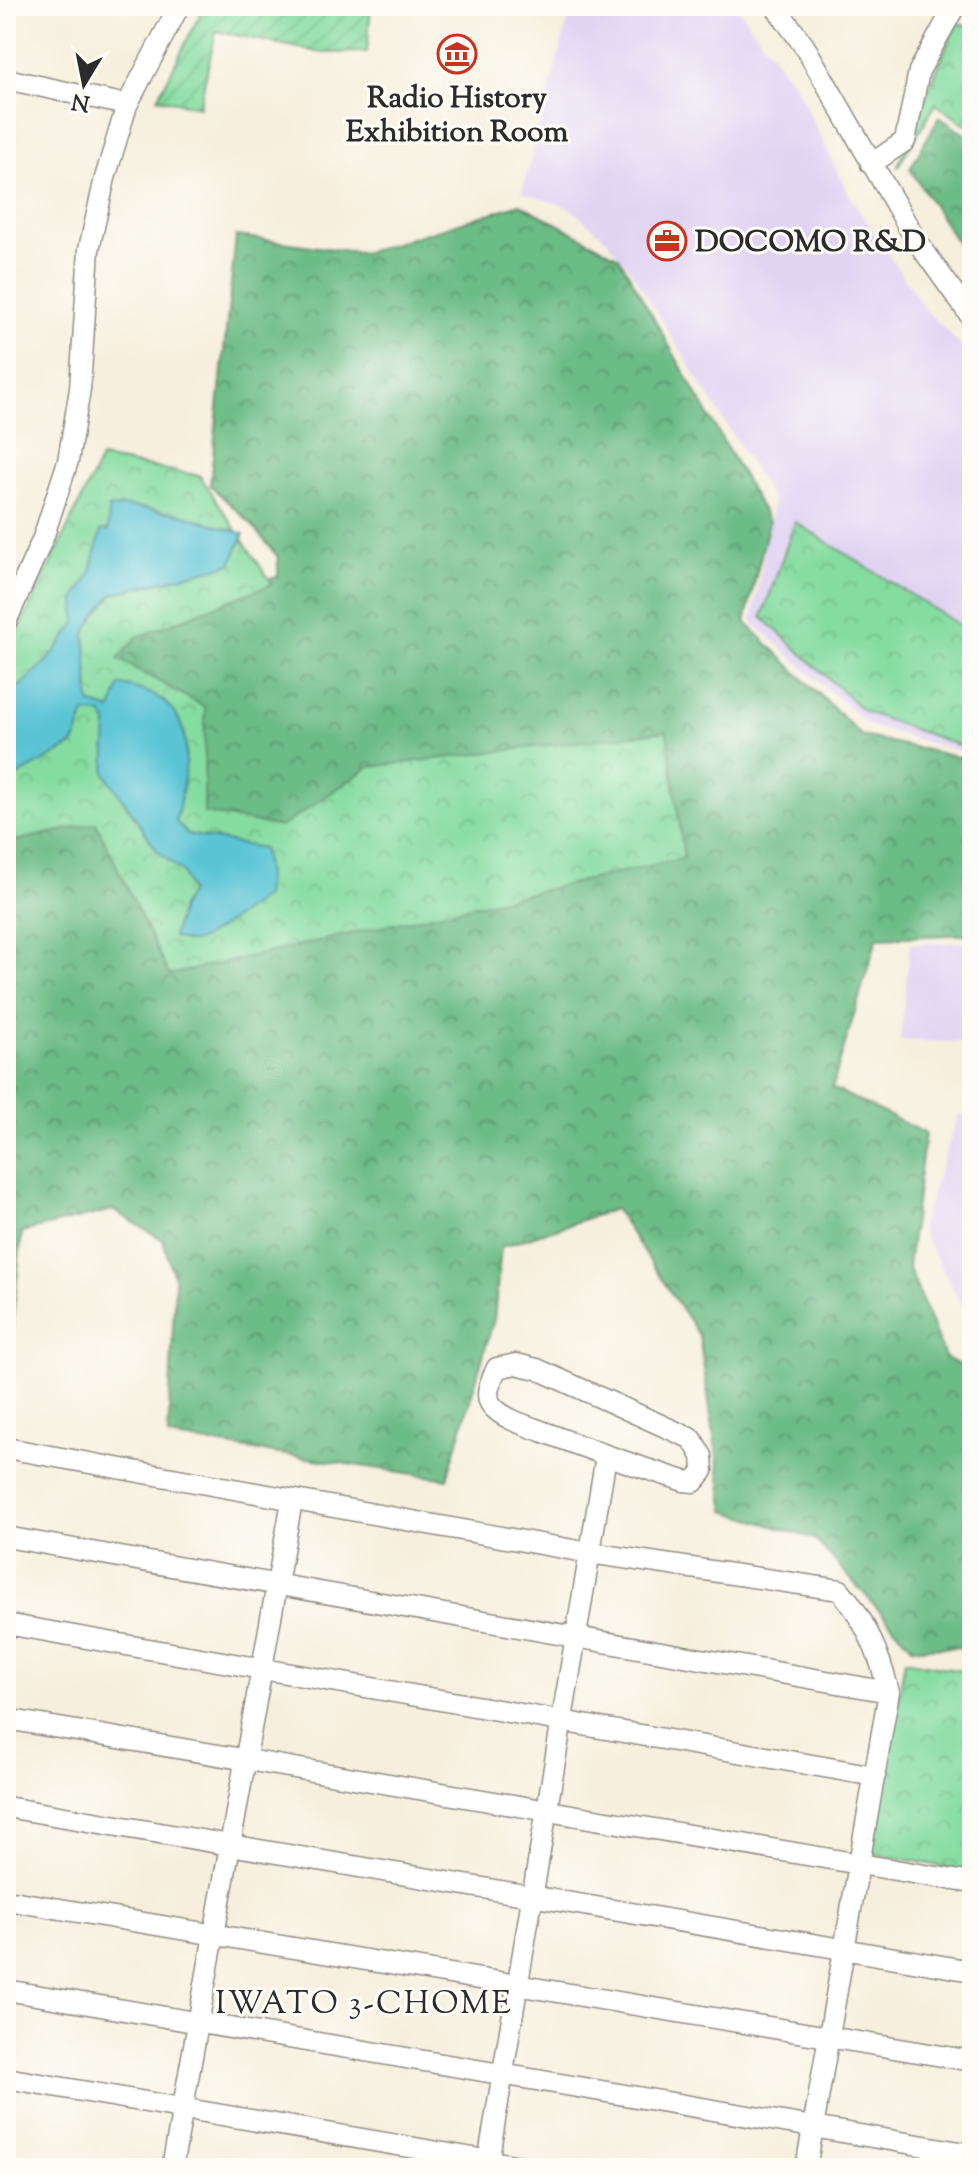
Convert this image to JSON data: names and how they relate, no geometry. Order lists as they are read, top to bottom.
{
  "districts": ["IWATO 3-CHOME"],
  "places": {
    "museum": ["Radio History Exhibition Room"],
    "office": ["DOCOMO R&D"]
  },
  "north": "bottom"
}
